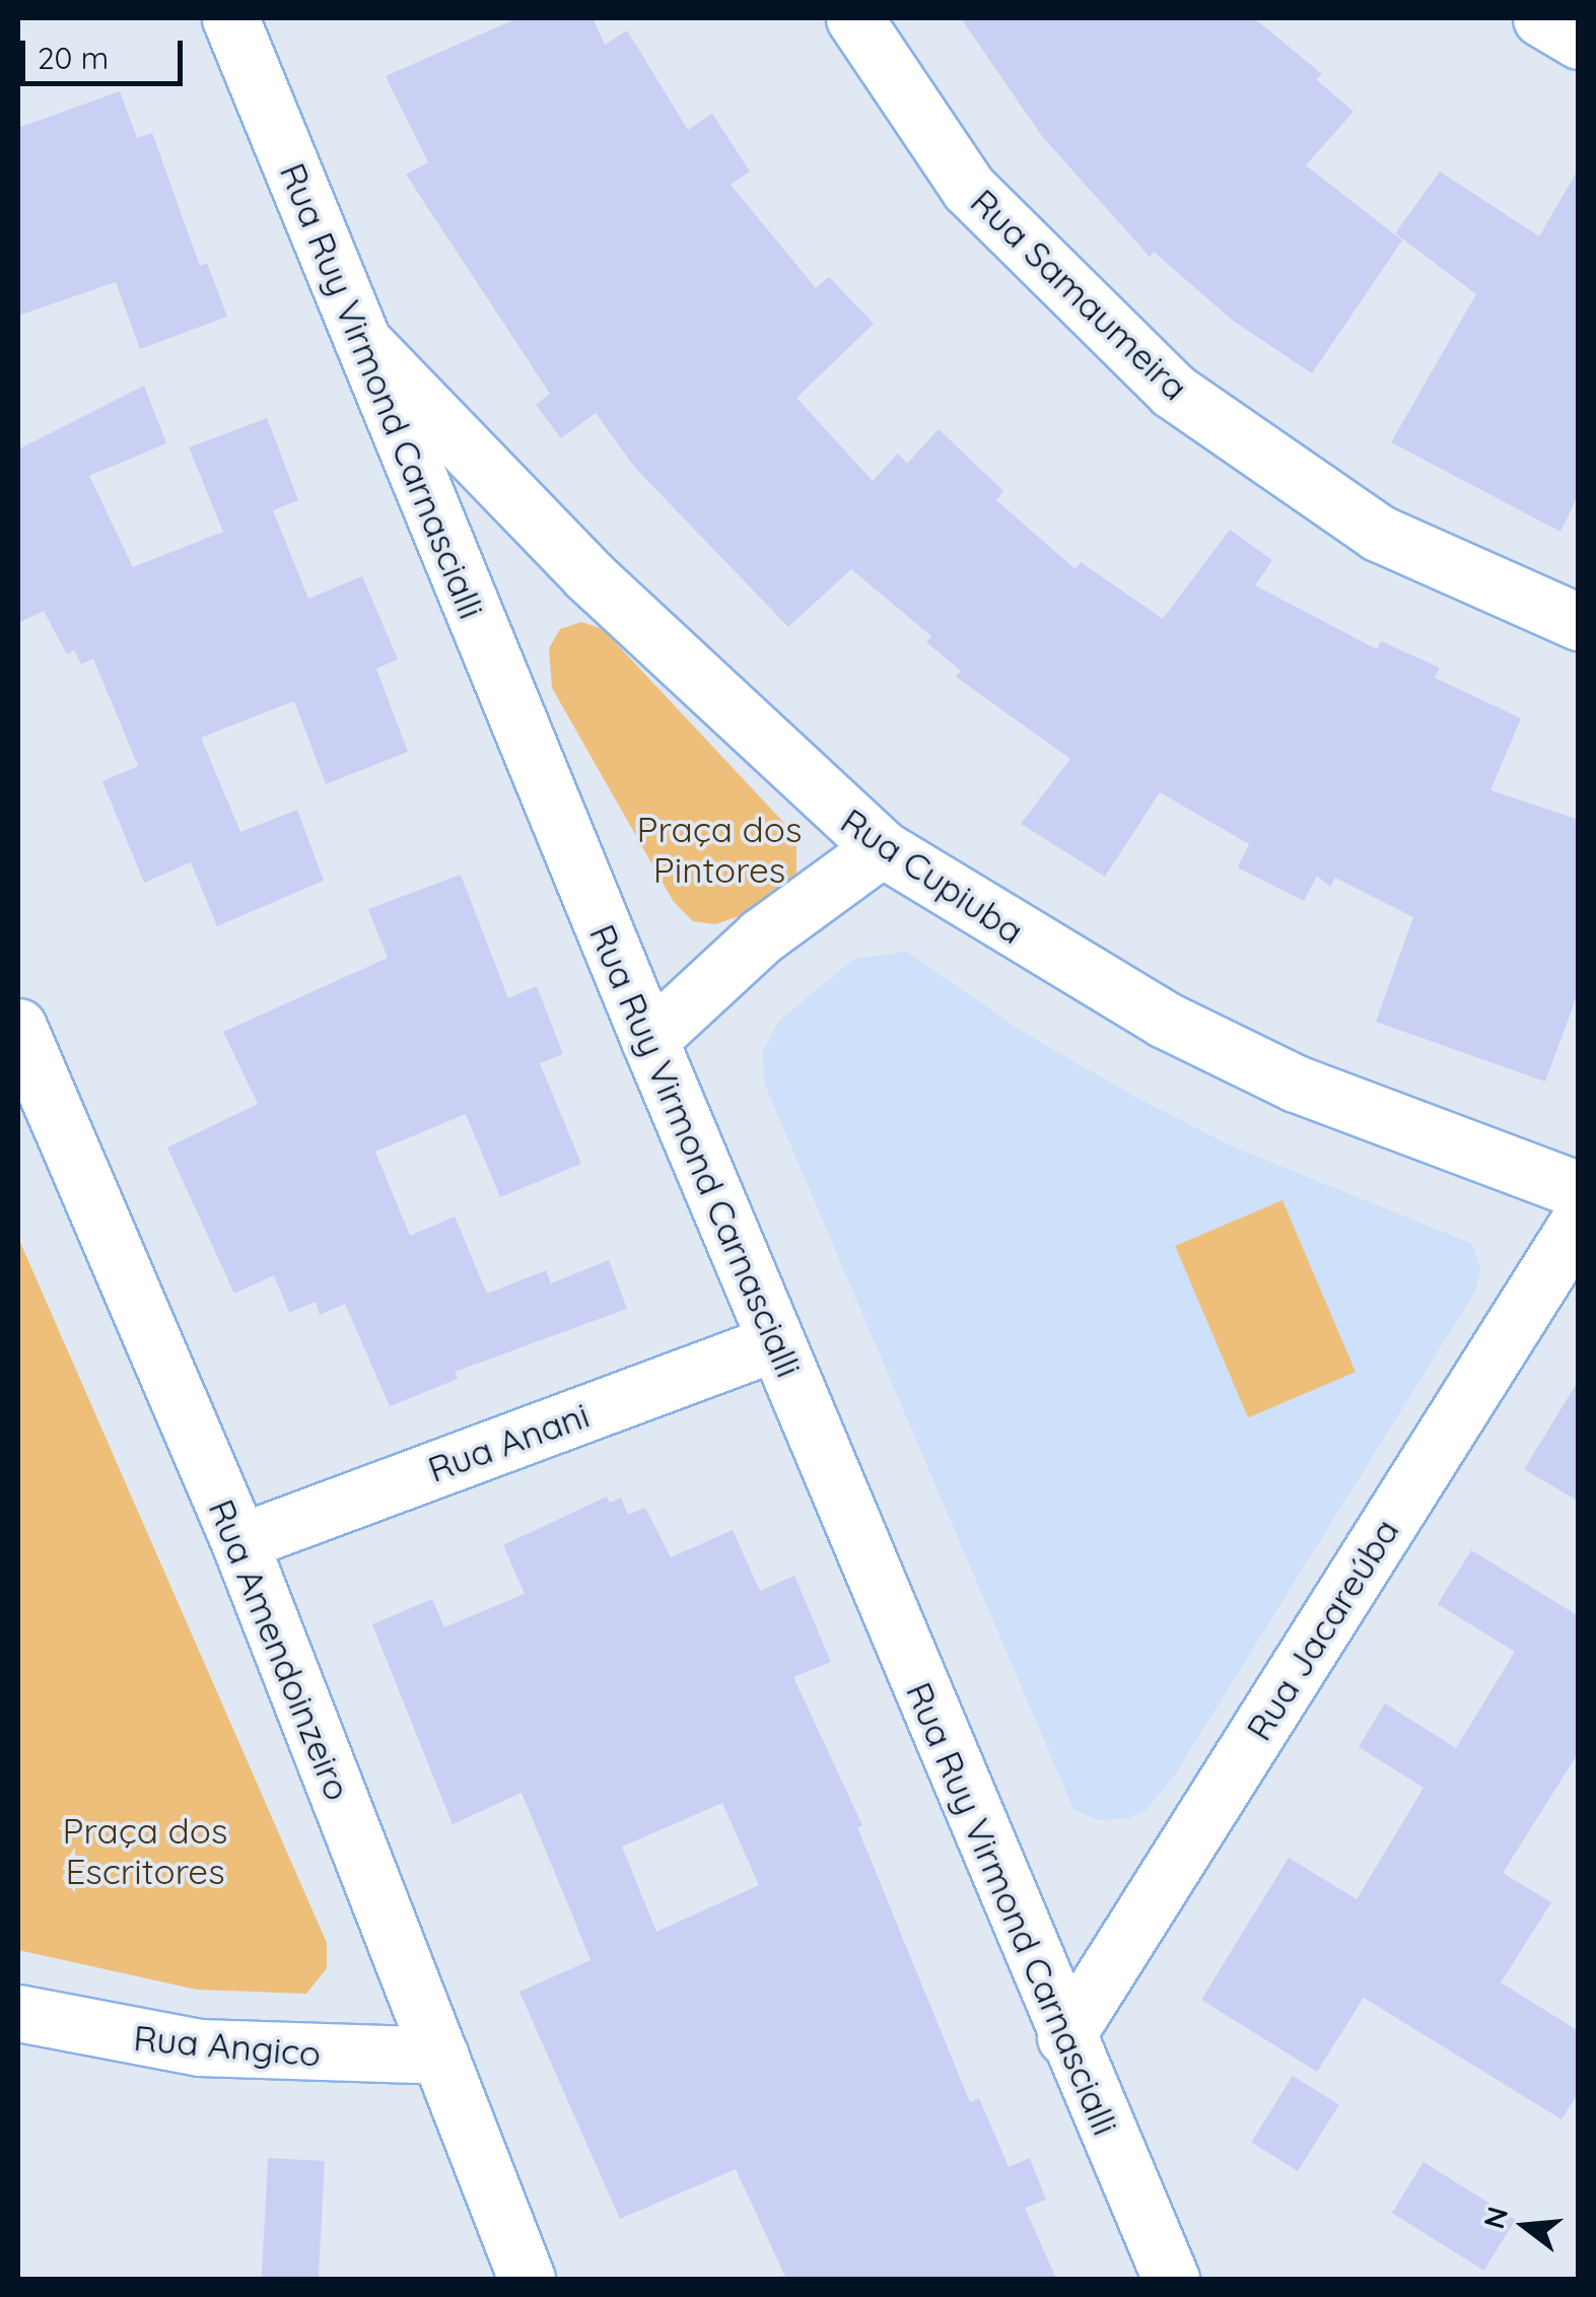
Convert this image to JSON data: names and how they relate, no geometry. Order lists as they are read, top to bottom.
{
  "streets": {
    "street": [
      "Rua Samaumeira",
      "Rua Ruy Virmond Carnascialli",
      "Rua Cupiuba",
      "Rua Anani",
      "Rua Jacareúba",
      "Rua Amendoinzeiro",
      "Rua Angico"
    ]
  },
  "crossings": [
    ["Rua Ruy Virmond Carnascialli", "Rua Cupiuba"],
    ["Rua Ruy Virmond Carnascialli", "Rua Anani"],
    ["Rua Ruy Virmond Carnascialli", "Rua Jacareúba"],
    ["Rua Anani", "Rua Amendoinzeiro"],
    ["Rua Amendoinzeiro", "Rua Angico"]
  ],
  "parks": ["Praça dos Pintores", "Praça dos Escritores"],
  "scale_bar": "20 m",
  "north": "left"
}
